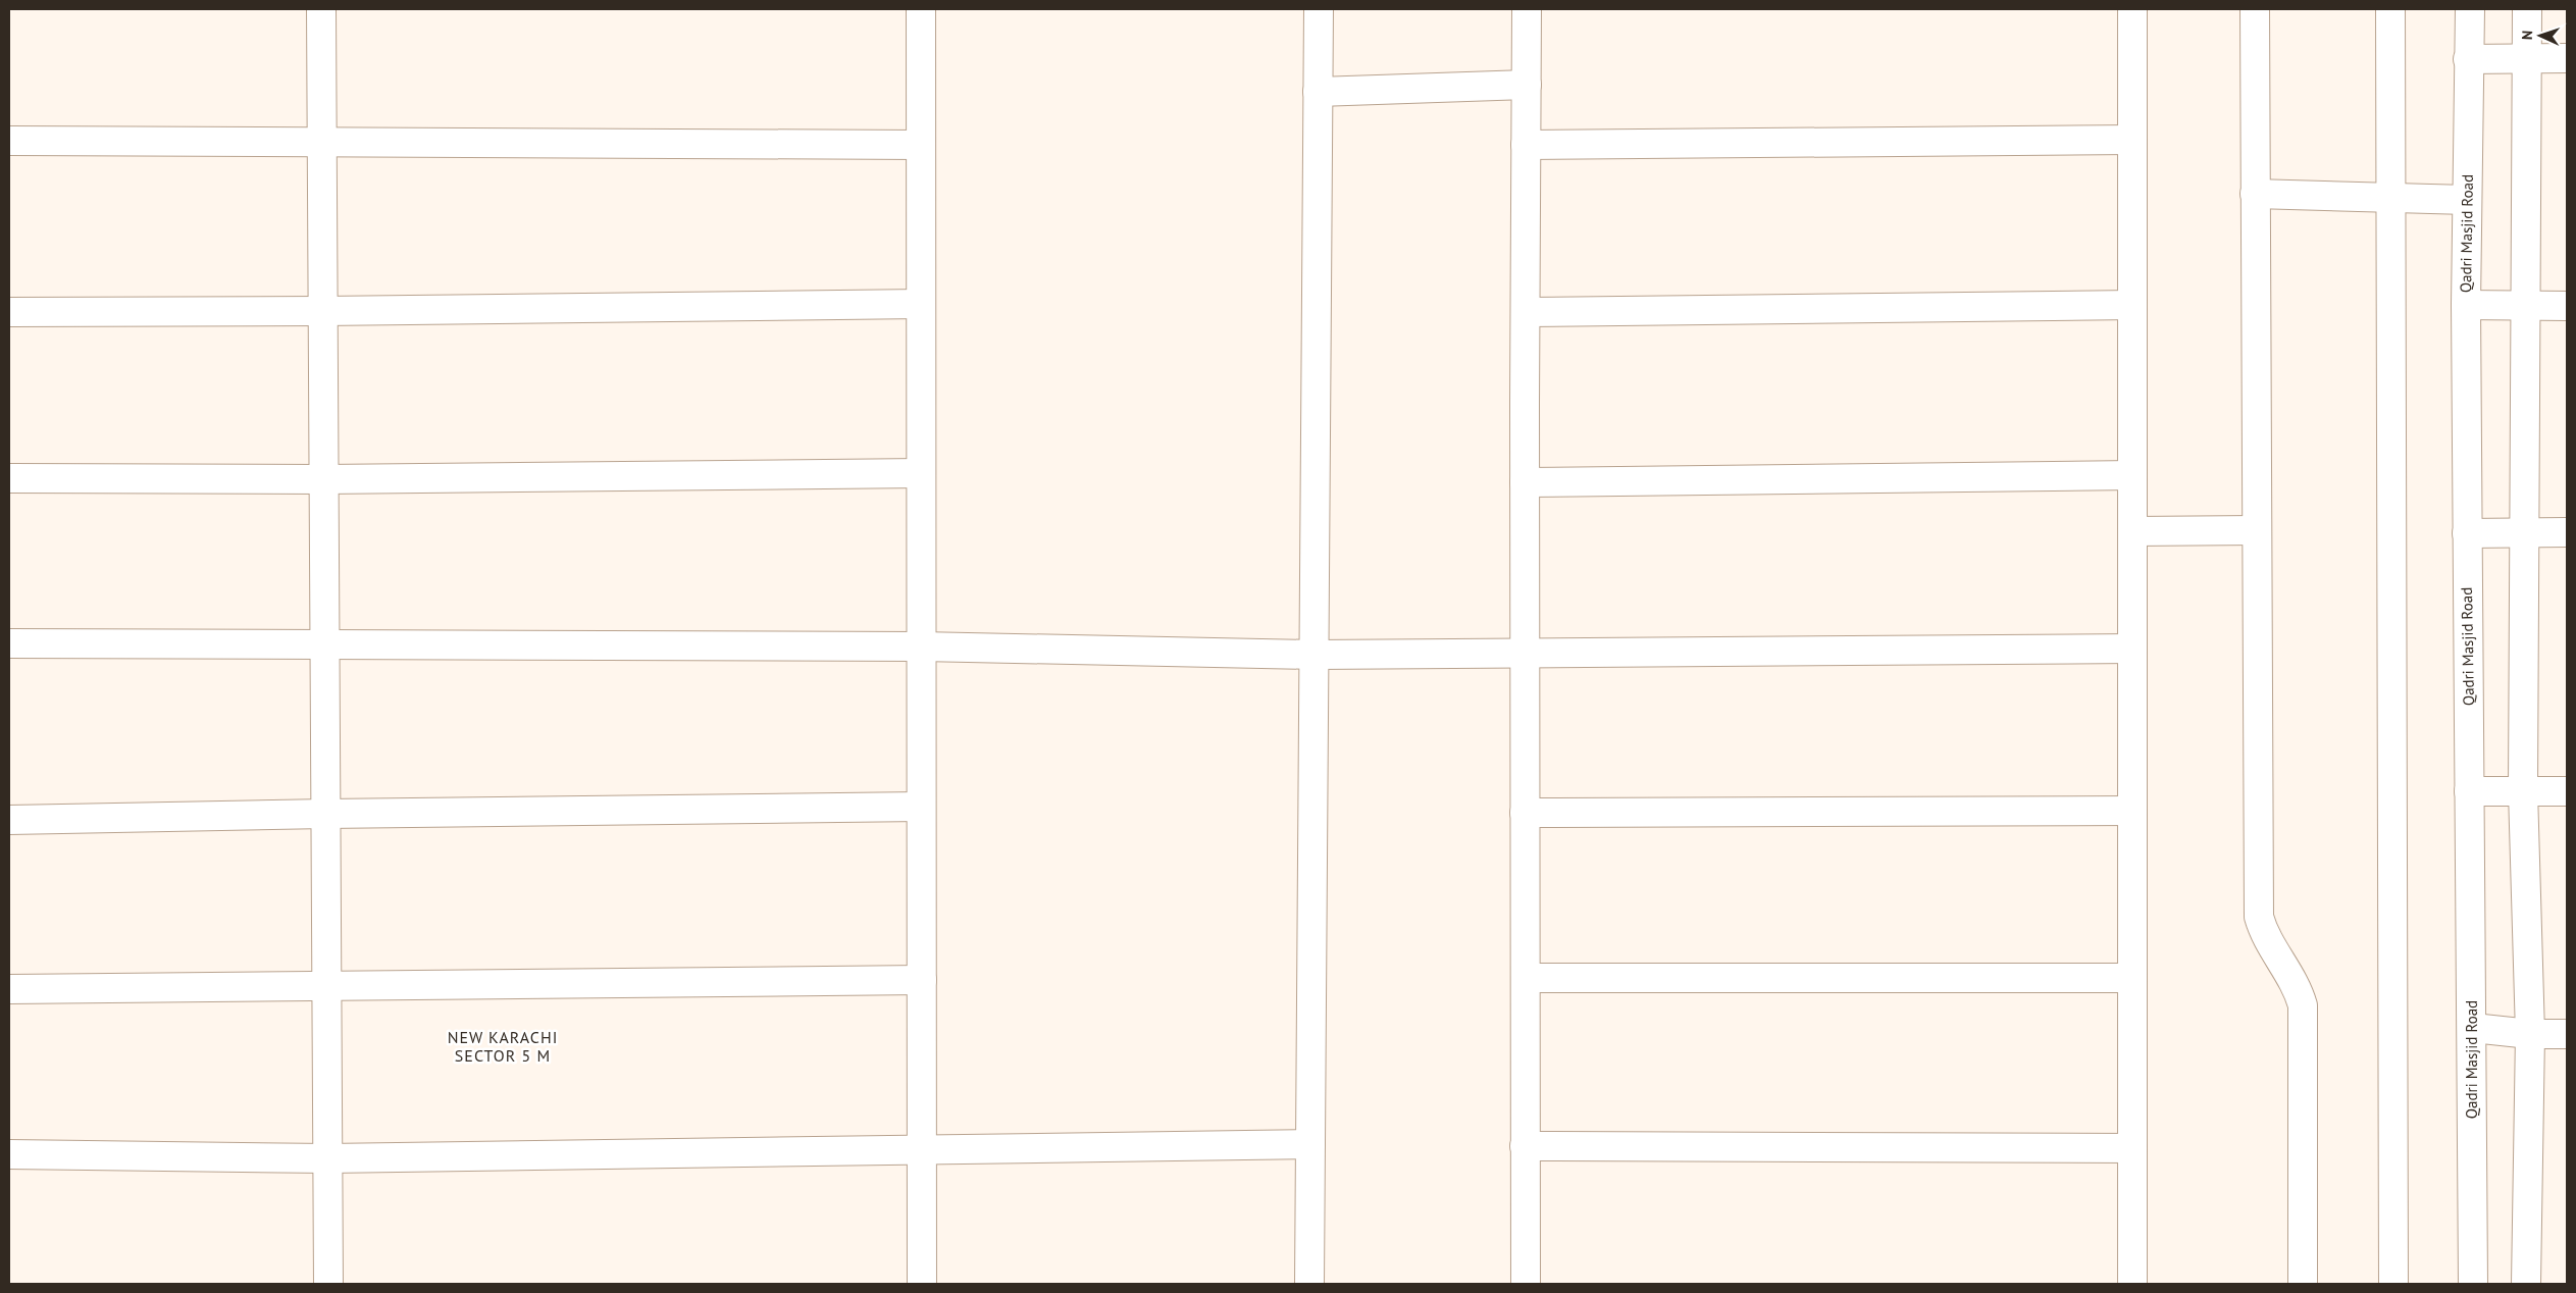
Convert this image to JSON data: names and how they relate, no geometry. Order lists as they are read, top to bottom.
{
  "streets": {
    "street": ["Qadri Masjid Road"]
  },
  "districts": ["NEW KARACHI SECTOR 5 M"],
  "north": "left"
}
